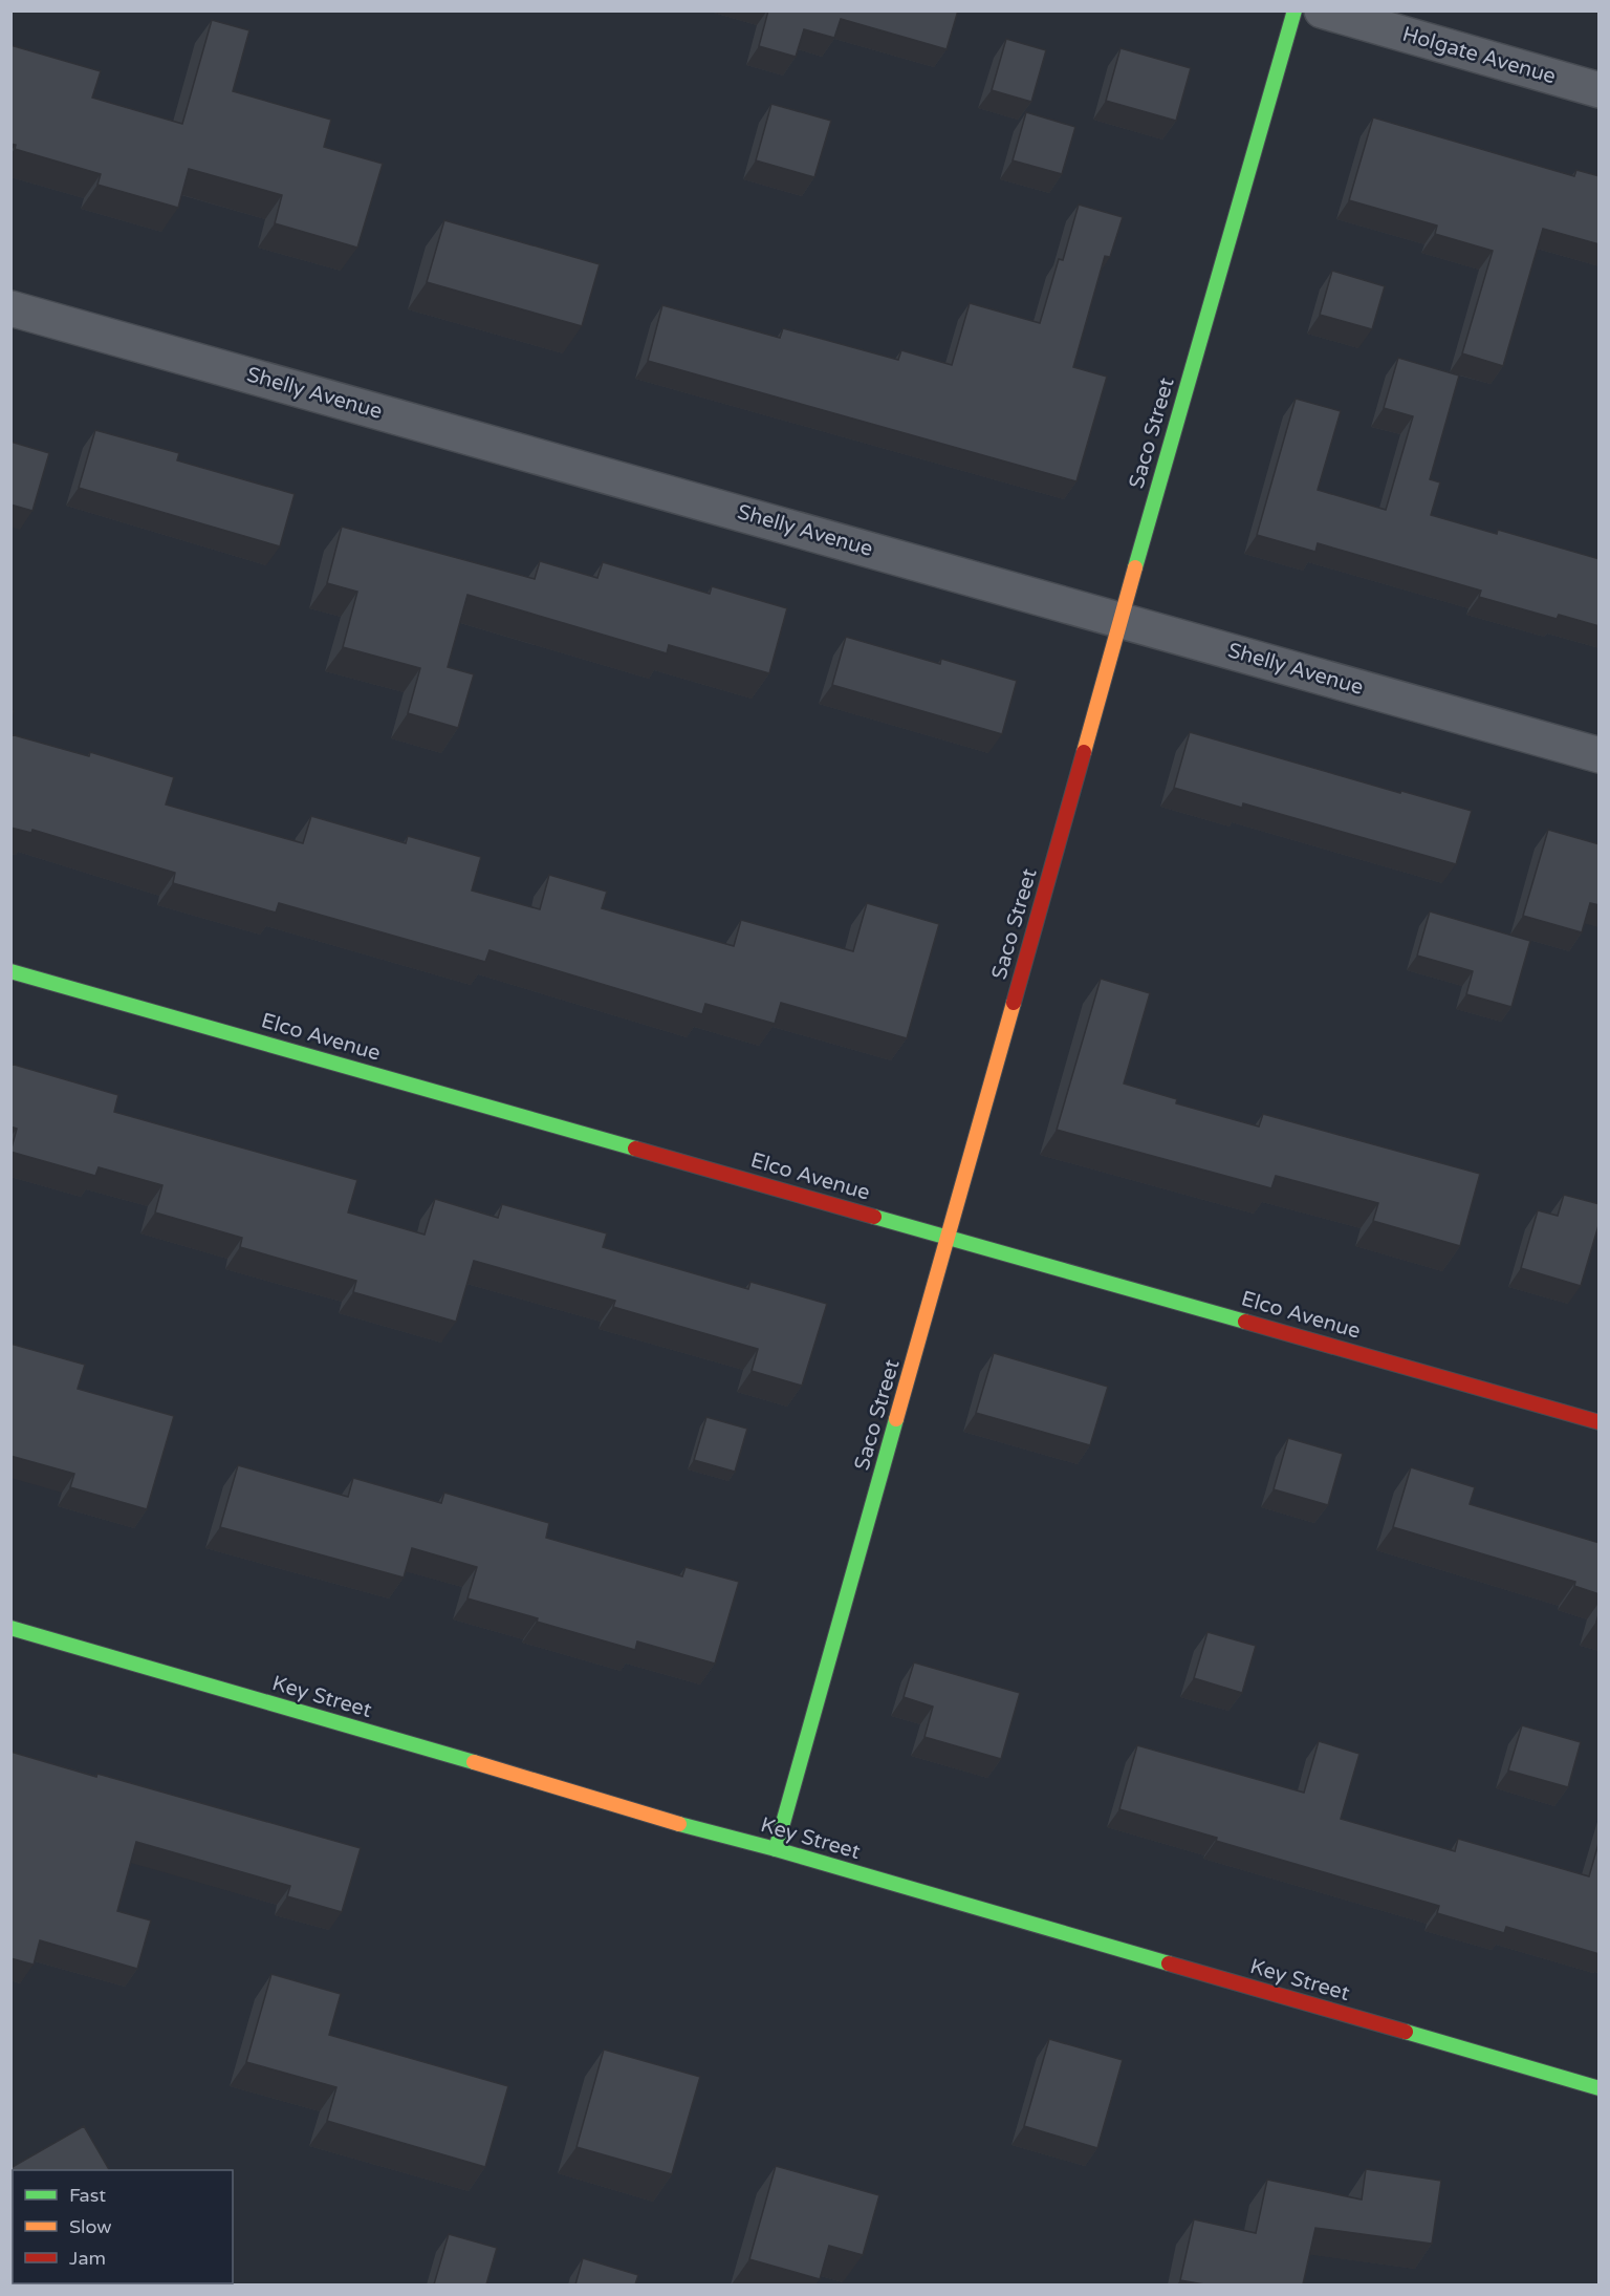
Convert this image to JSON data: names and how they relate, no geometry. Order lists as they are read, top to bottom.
{
  "streets": {
    "street": [
      "Holgate Avenue",
      "Shelly Avenue",
      "Saco Street",
      "Elco Avenue",
      "Key Street"
    ]
  },
  "crossings": [
    ["Shelly Avenue", "Saco Street"],
    ["Saco Street", "Elco Avenue"],
    ["Saco Street", "Key Street"]
  ],
  "legend": ["Fast", "Slow", "Jam"]
}
